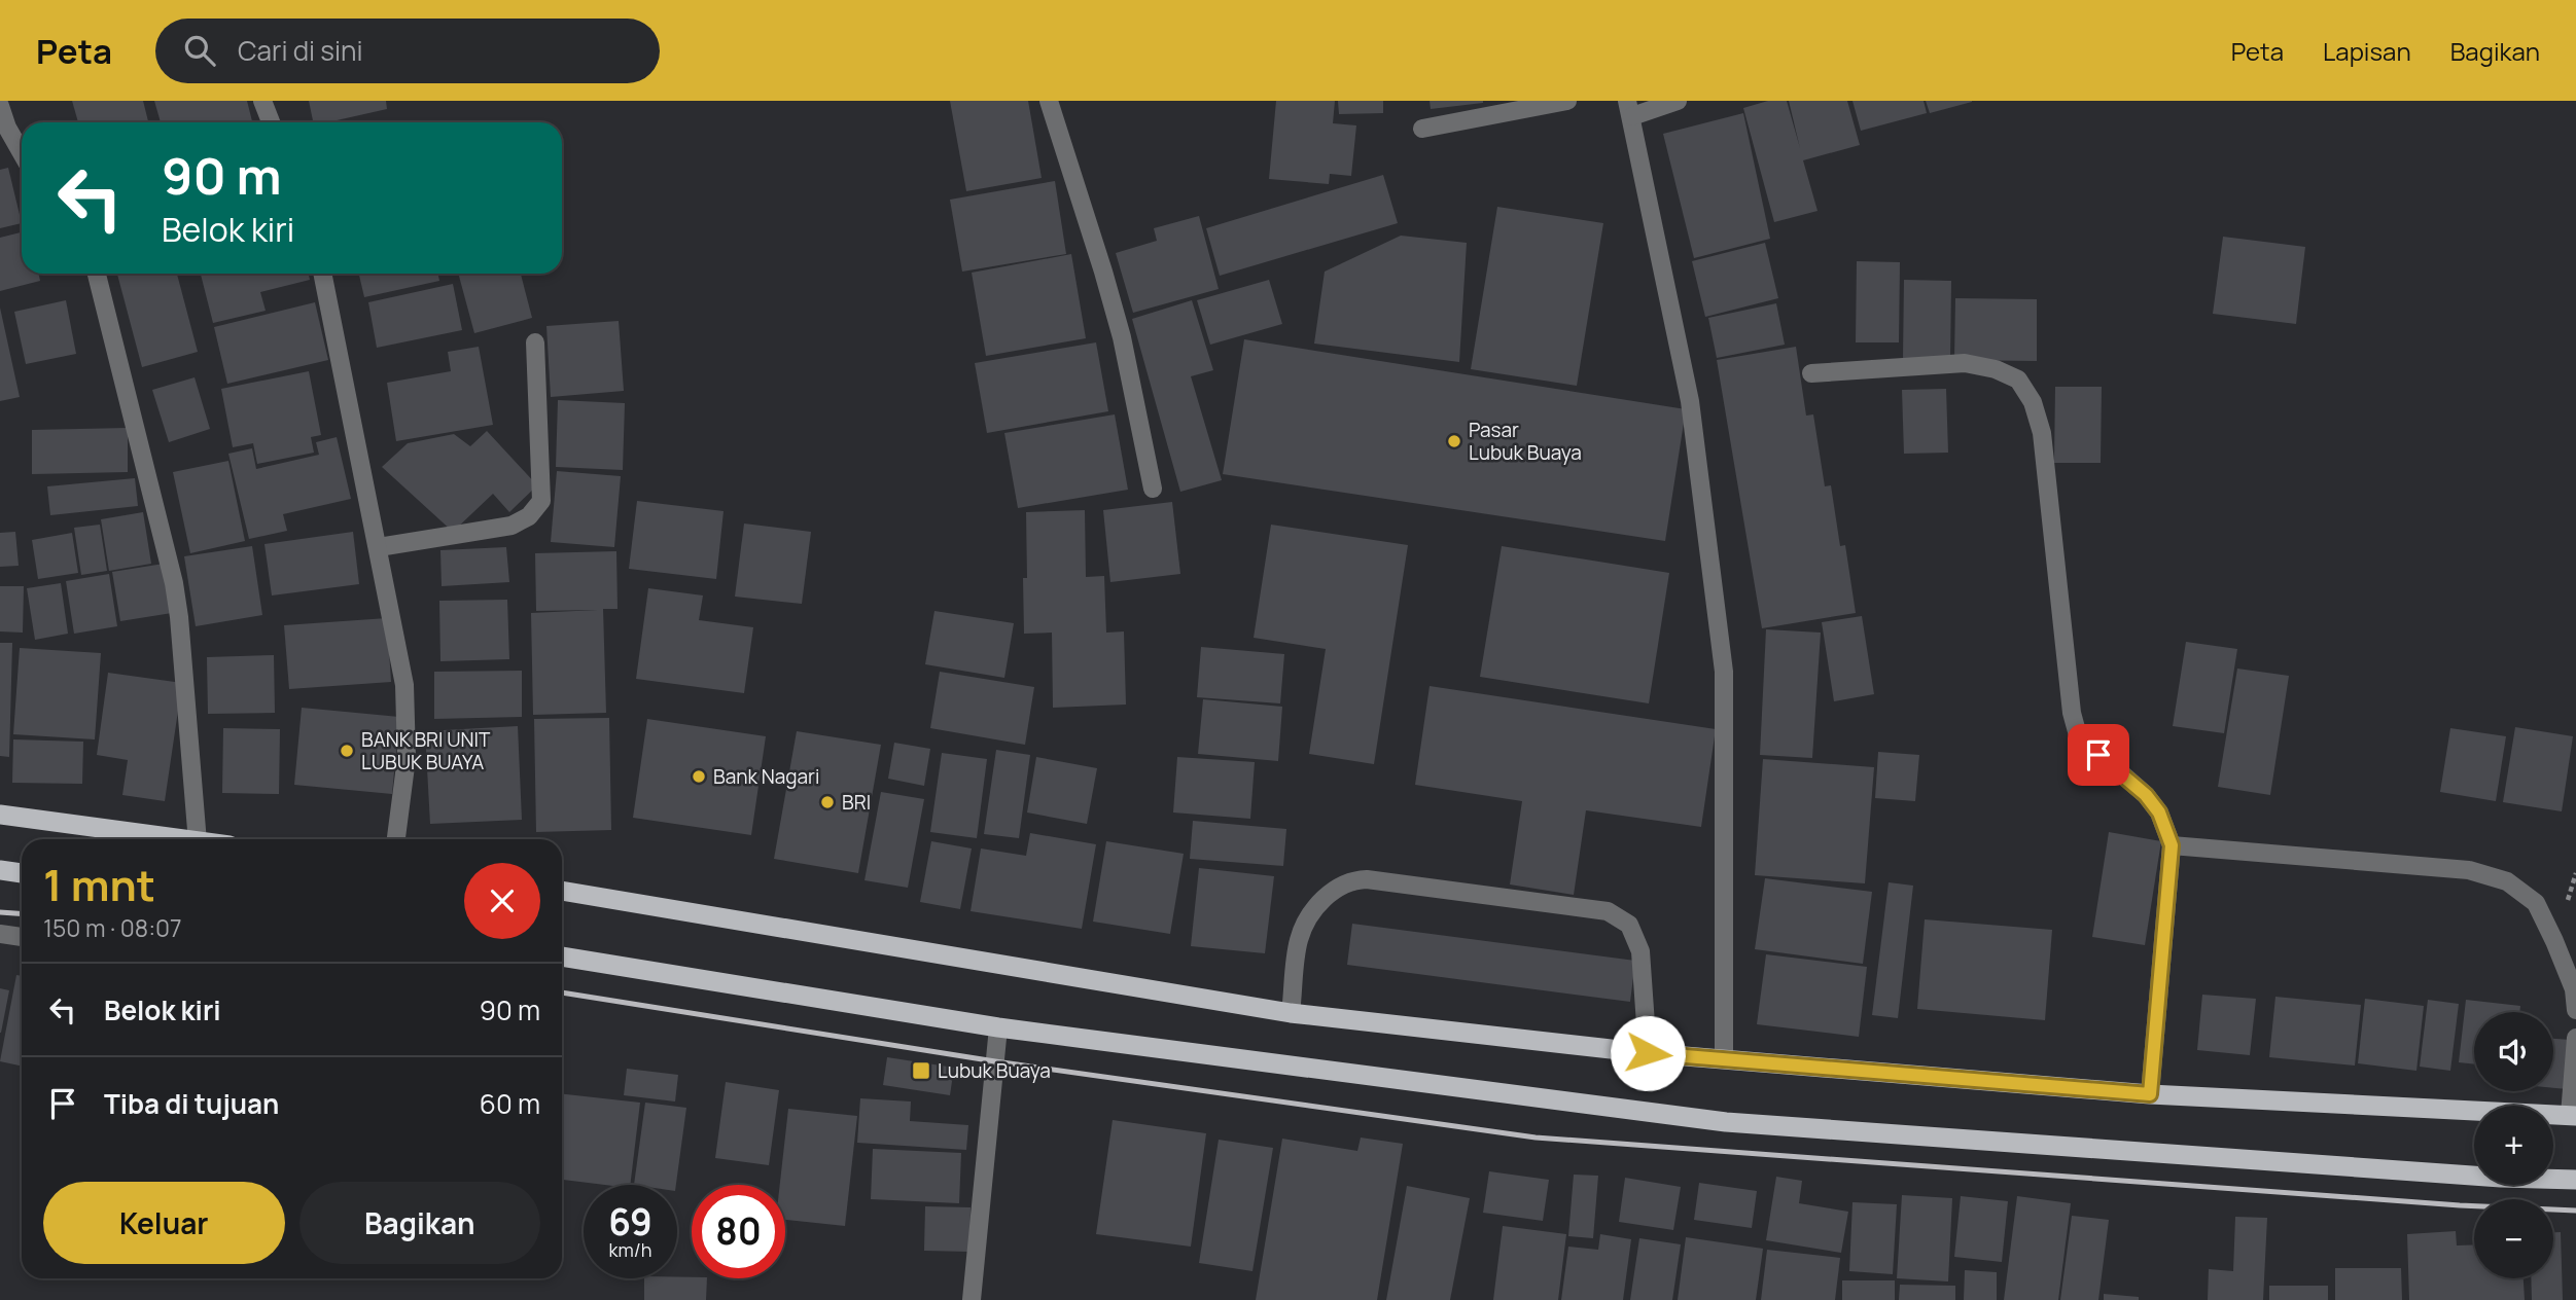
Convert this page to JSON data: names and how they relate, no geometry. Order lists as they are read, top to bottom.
{
  "places": {
    "other": [
      "Pasar Lubuk Buaya",
      "BANK BRI UNIT LUBUK BUAYA",
      "Bank Nagari",
      "BRI"
    ],
    "transit": ["Lubuk Buaya"]
  },
  "page": {
    "header": "Peta",
    "search": "Cari di sini",
    "nav": ["Peta", "Lapisan", "Bagikan"],
    "turn": ["90 m", "Belok kiri"],
    "heading": ["1 mnt", "150 m · 08:07"],
    "list": [
      {
        "name": "Belok kiri",
        "value": "90 m"
      },
      {
        "name": "Tiba di tujuan",
        "value": "60 m"
      }
    ],
    "map_buttons": ["+", "−"],
    "buttons": ["Keluar", "Bagikan"],
    "speed": "69 km/h",
    "limit": "80"
  }
}
